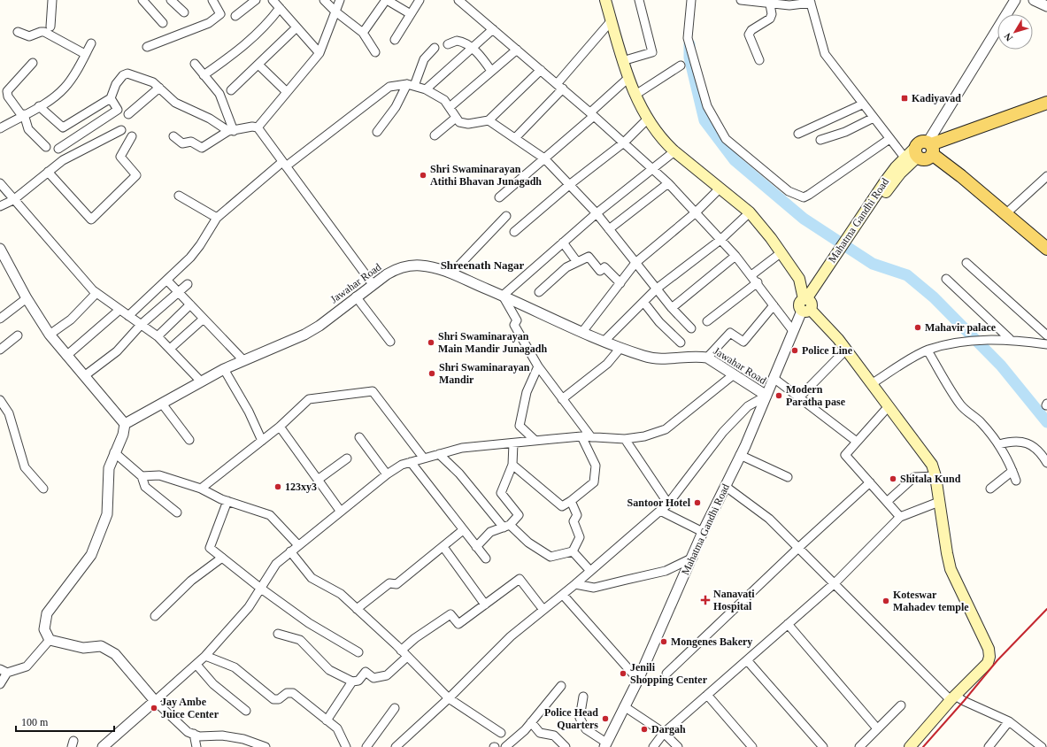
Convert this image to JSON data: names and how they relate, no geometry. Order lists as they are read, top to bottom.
{
  "streets": {
    "main road": ["Mahatma Gandhi Road"],
    "street": ["Jawahar Road"]
  },
  "crossings": [
    ["Mahatma Gandhi Road", "Jawahar Road"]
  ],
  "districts": ["Shreenath Nagar"],
  "places": {
    "transit": ["Kadiyavad"],
    "other": [
      "Shri Swaminarayan Atithi Bhavan Junagadh",
      "Mahavir palace",
      "Shri Swaminarayan Main Mandir Junagadh",
      "Police Line",
      "Shri Swaminarayan Mandir",
      "Modern Paratha pase",
      "Shitala Kund",
      "123xy3",
      "Santoor Hotel",
      "Koteswar Mahadev temple",
      "Mongenes Bakery",
      "Jenili Shopping Center",
      "Jay Ambe Juice Center",
      "Police Head Quarters",
      "Dargah"
    ],
    "health": ["Nanavati Hospital"]
  },
  "scale_bar": "100 m",
  "north": "bottom left"
}
